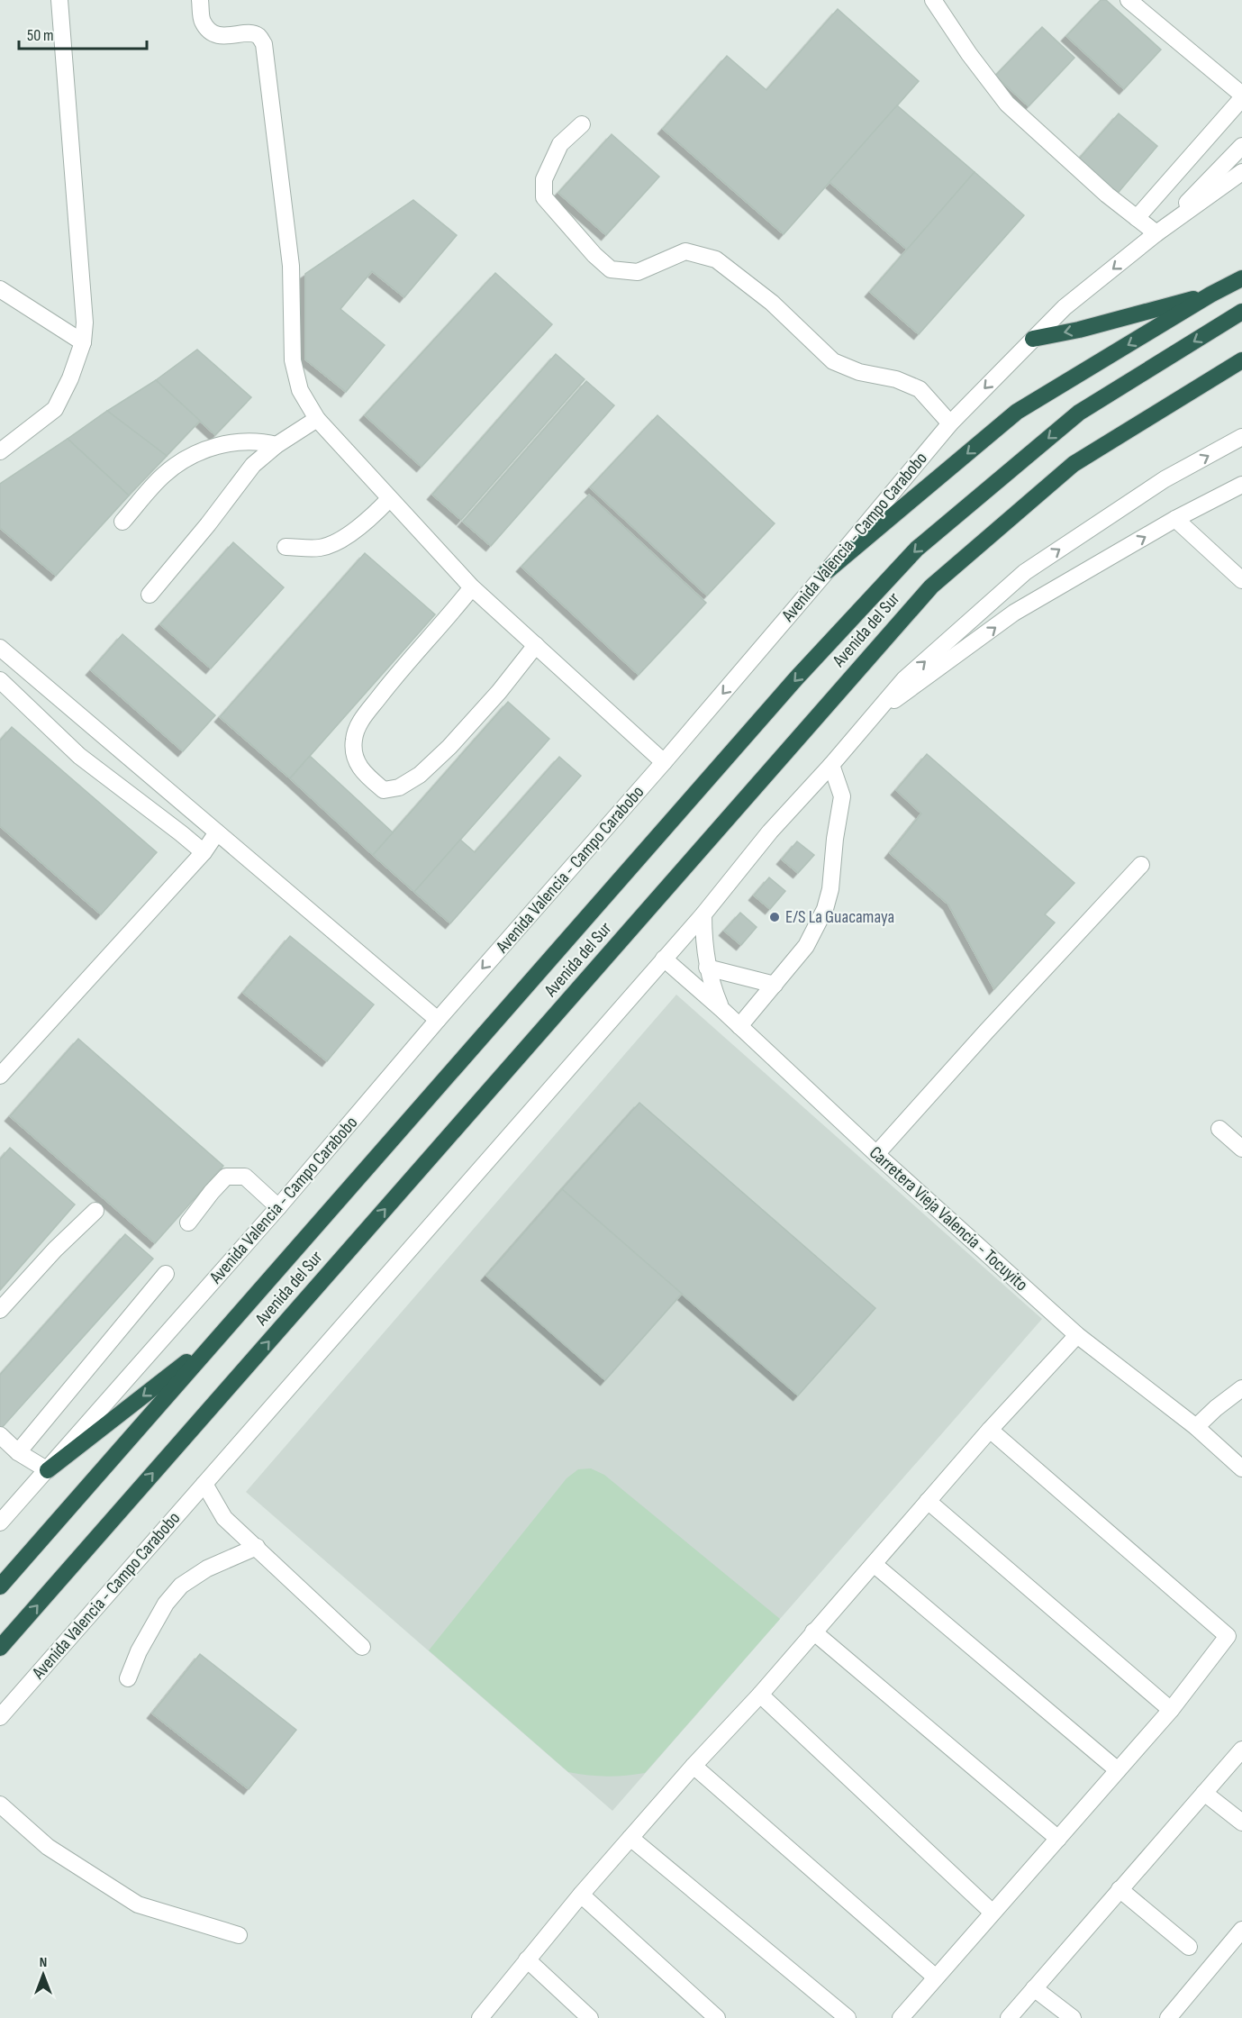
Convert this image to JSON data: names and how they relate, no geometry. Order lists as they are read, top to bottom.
{
  "streets": {
    "highway": ["Avenida del Sur"],
    "street": ["Avenida Valencia - Campo Carabobo", "Carretera Vieja Valencia - Tocuyito"]
  },
  "crossings": [
    ["Avenida Valencia - Campo Carabobo", "Carretera Vieja Valencia - Tocuyito"]
  ],
  "places": ["E/S La Guacamaya"],
  "scale_bar": "50 m",
  "north": "top"
}
